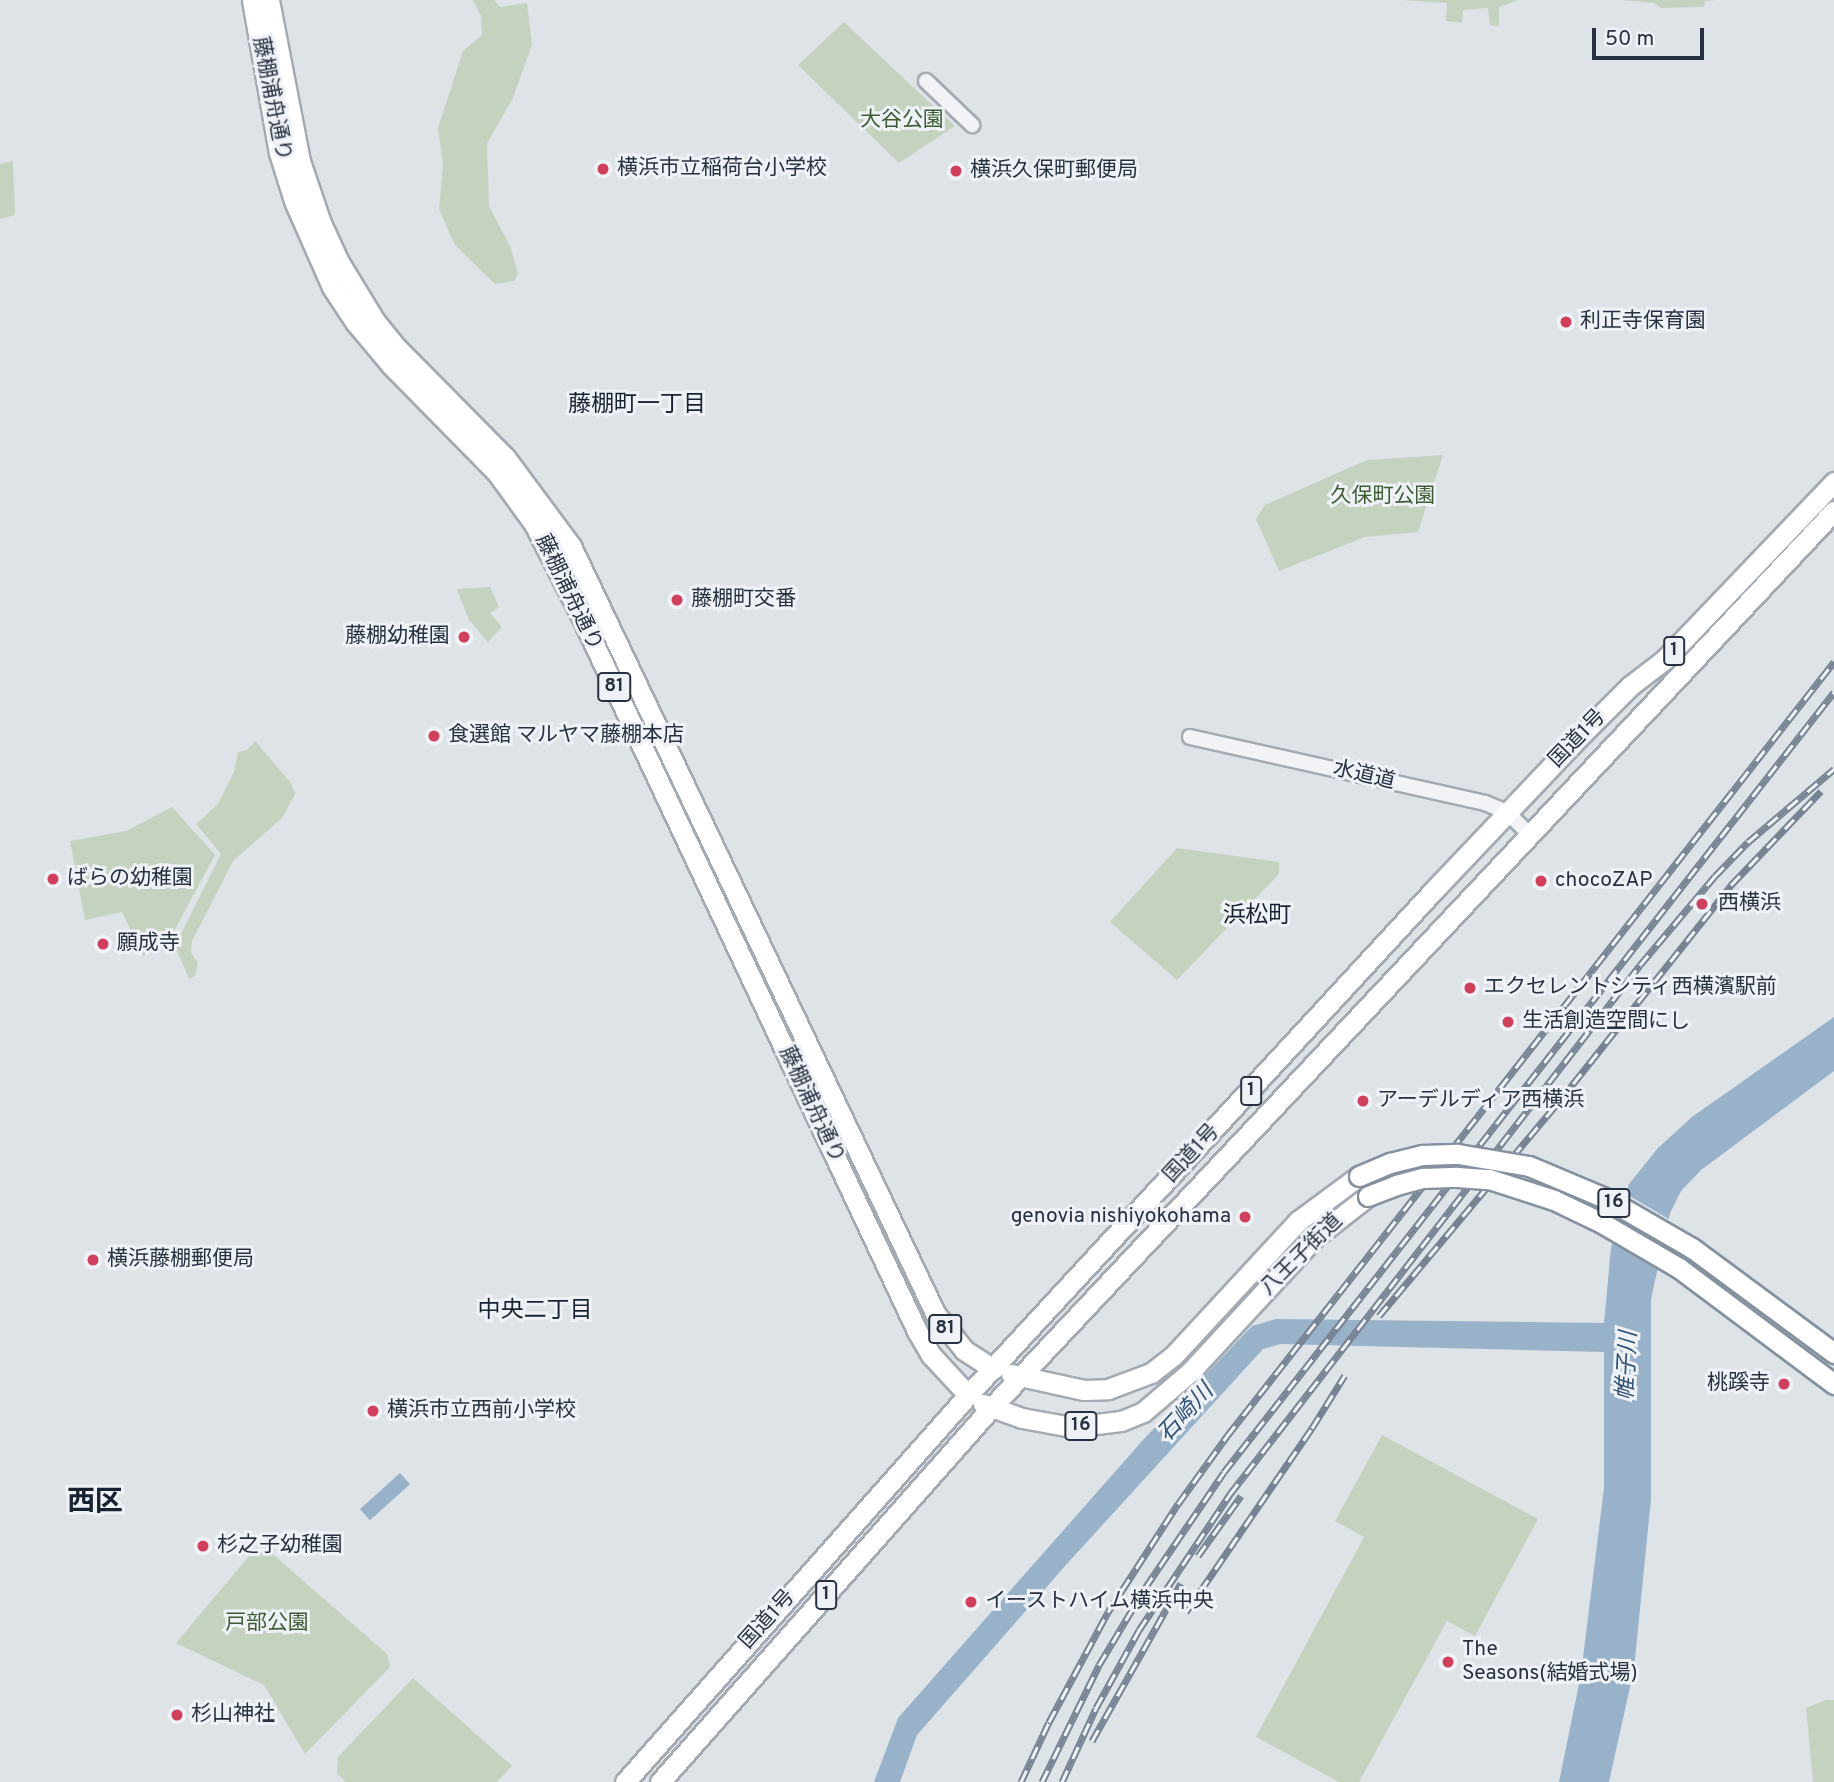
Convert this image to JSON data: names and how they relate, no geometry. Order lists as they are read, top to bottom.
{
  "streets": {
    "main road": [
      "藤棚浦舟通り",
      "1",
      "81",
      "国道1号",
      "16",
      "八王子街道"
    ],
    "street": ["水道道"]
  },
  "crossings": [
    ["藤棚浦舟通り", "国道1号"],
    ["藤棚浦舟通り", "八王子街道"],
    ["1", "国道1号"],
    ["1", "八王子街道"],
    ["国道1号", "水道道"],
    ["国道1号", "八王子街道"]
  ],
  "districts": [
    "藤棚町一丁目",
    "浜松町",
    "中央二丁目",
    "西区"
  ],
  "water": ["帷子川", "石崎川"],
  "parks": ["大谷公園", "久保町公園", "戸部公園"],
  "places": [
    "横浜市立稲荷台小学校",
    "横浜久保町郵便局",
    "利正寺保育園",
    "藤棚町交番",
    "藤棚幼稚園",
    "食選館 マルヤマ藤棚本店",
    "ばらの幼稚園",
    "chocoZAP",
    "西横浜",
    "願成寺",
    "エクセレントシティ西横濱駅前",
    "生活創造空間にし",
    "アーデルディア西横浜",
    "genovia nishiyokohama",
    "横浜藤棚郵便局",
    "桃蹊寺",
    "横浜市立西前小学校",
    "杉之子幼稚園",
    "イーストハイム横浜中央",
    "The Seasons(結婚式場)",
    "杉山神社"
  ],
  "scale_bar": "50 m"
}
